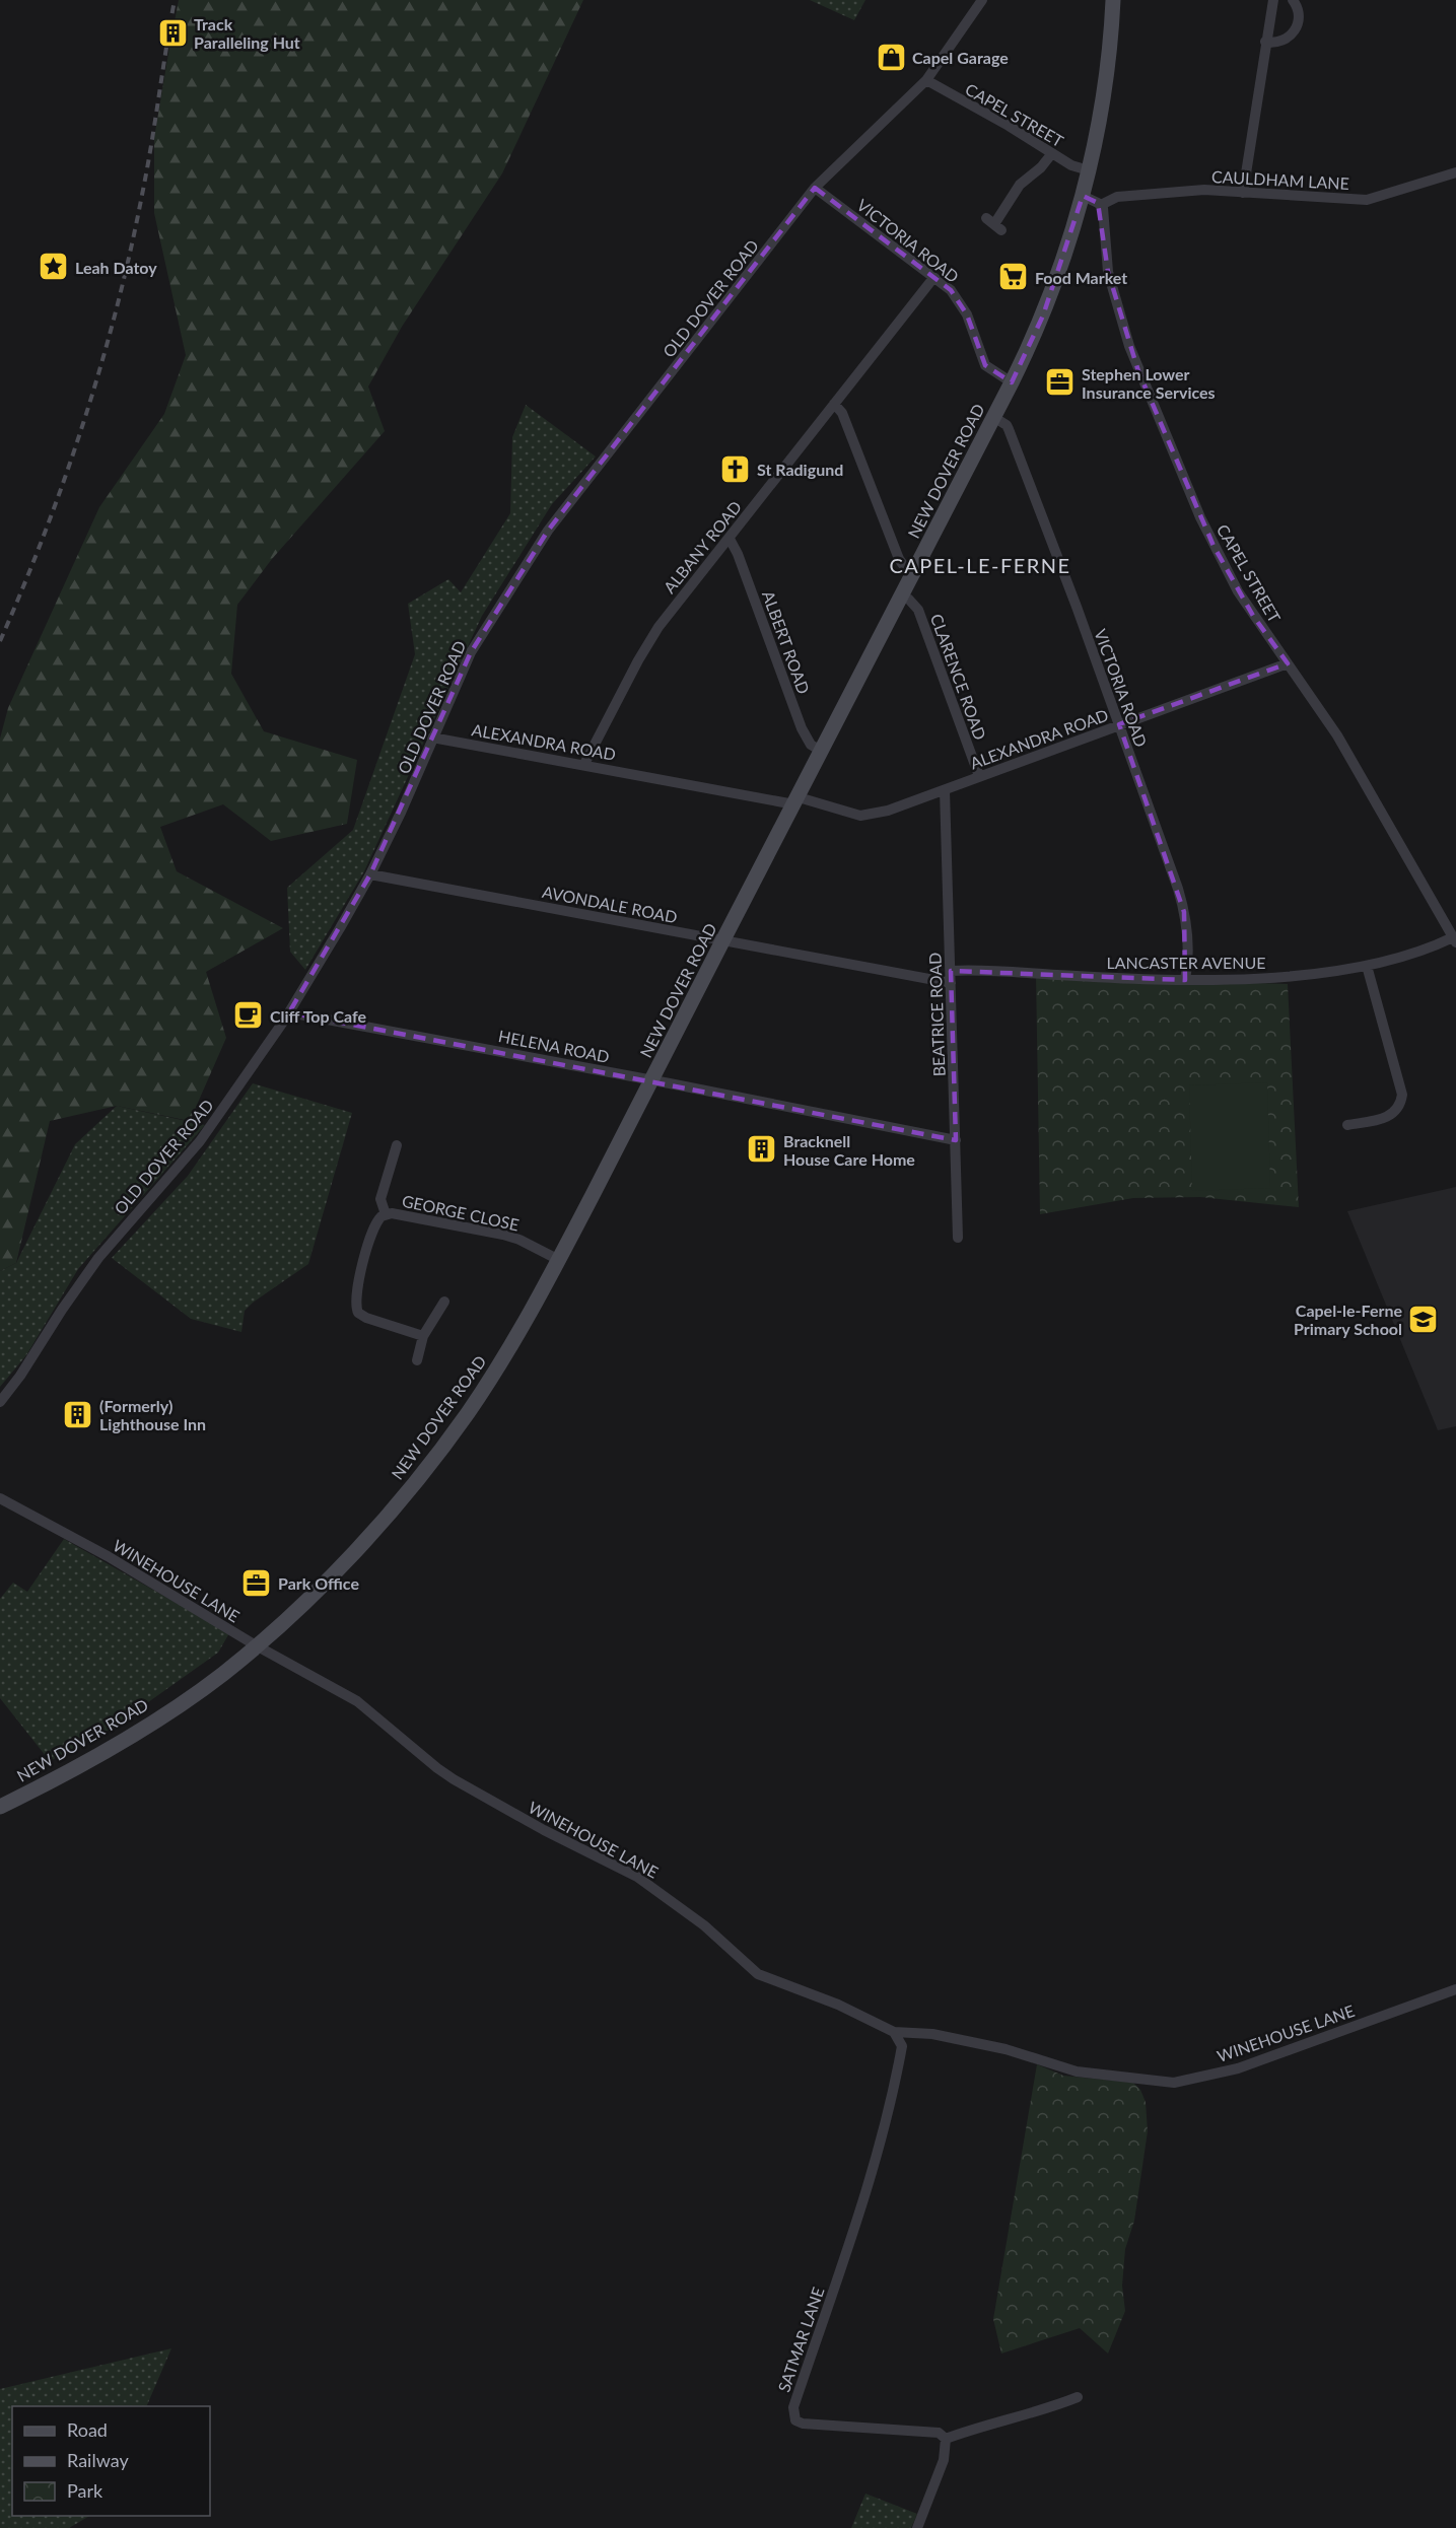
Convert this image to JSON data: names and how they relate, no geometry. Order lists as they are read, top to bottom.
{
  "streets": {
    "main road": ["NEW DOVER ROAD"],
    "street": [
      "CAPEL STREET",
      "CAULDHAM LANE",
      "VICTORIA ROAD",
      "OLD DOVER ROAD",
      "ALBANY ROAD",
      "ALBERT ROAD",
      "CLARENCE ROAD",
      "ALEXANDRA ROAD",
      "AVONDALE ROAD",
      "LANCASTER AVENUE",
      "BEATRICE ROAD",
      "HELENA ROAD",
      "GEORGE CLOSE",
      "WINEHOUSE LANE",
      "SATMAR LANE"
    ]
  },
  "crossings": [
    ["CAPEL STREET", "CAULDHAM LANE"],
    ["CAPEL STREET", "OLD DOVER ROAD"],
    ["CAPEL STREET", "NEW DOVER ROAD"],
    ["CAPEL STREET", "ALEXANDRA ROAD"],
    ["CAPEL STREET", "LANCASTER AVENUE"],
    ["VICTORIA ROAD", "OLD DOVER ROAD"],
    ["VICTORIA ROAD", "NEW DOVER ROAD"],
    ["VICTORIA ROAD", "ALBANY ROAD"],
    ["VICTORIA ROAD", "ALEXANDRA ROAD"],
    ["VICTORIA ROAD", "LANCASTER AVENUE"],
    ["OLD DOVER ROAD", "ALEXANDRA ROAD"],
    ["OLD DOVER ROAD", "AVONDALE ROAD"],
    ["OLD DOVER ROAD", "HELENA ROAD"],
    ["NEW DOVER ROAD", "ALBERT ROAD"],
    ["NEW DOVER ROAD", "CLARENCE ROAD"],
    ["NEW DOVER ROAD", "ALEXANDRA ROAD"],
    ["NEW DOVER ROAD", "AVONDALE ROAD"],
    ["NEW DOVER ROAD", "HELENA ROAD"],
    ["NEW DOVER ROAD", "GEORGE CLOSE"],
    ["NEW DOVER ROAD", "WINEHOUSE LANE"],
    ["ALBANY ROAD", "ALBERT ROAD"],
    ["ALBANY ROAD", "ALEXANDRA ROAD"],
    ["CLARENCE ROAD", "ALEXANDRA ROAD"],
    ["ALEXANDRA ROAD", "BEATRICE ROAD"],
    ["AVONDALE ROAD", "BEATRICE ROAD"],
    ["LANCASTER AVENUE", "BEATRICE ROAD"],
    ["BEATRICE ROAD", "HELENA ROAD"],
    ["WINEHOUSE LANE", "SATMAR LANE"]
  ],
  "districts": ["CAPEL-LE-FERNE"],
  "places": {
    "building": ["Track Paralleling Hut", "Bracknell House Care Home", "(Formerly) Lighthouse Inn"],
    "shop": ["Capel Garage"],
    "place": ["Leah Datoy"],
    "supermarket": ["Food Market"],
    "office": ["Stephen Lower Insurance Services", "Park Office"],
    "church": ["St Radigund"],
    "cafe": ["Cliff Top Cafe"],
    "school or university": ["Capel-le-Ferne Primary School"]
  },
  "legend": ["Road", "Railway", "Park"]
}
